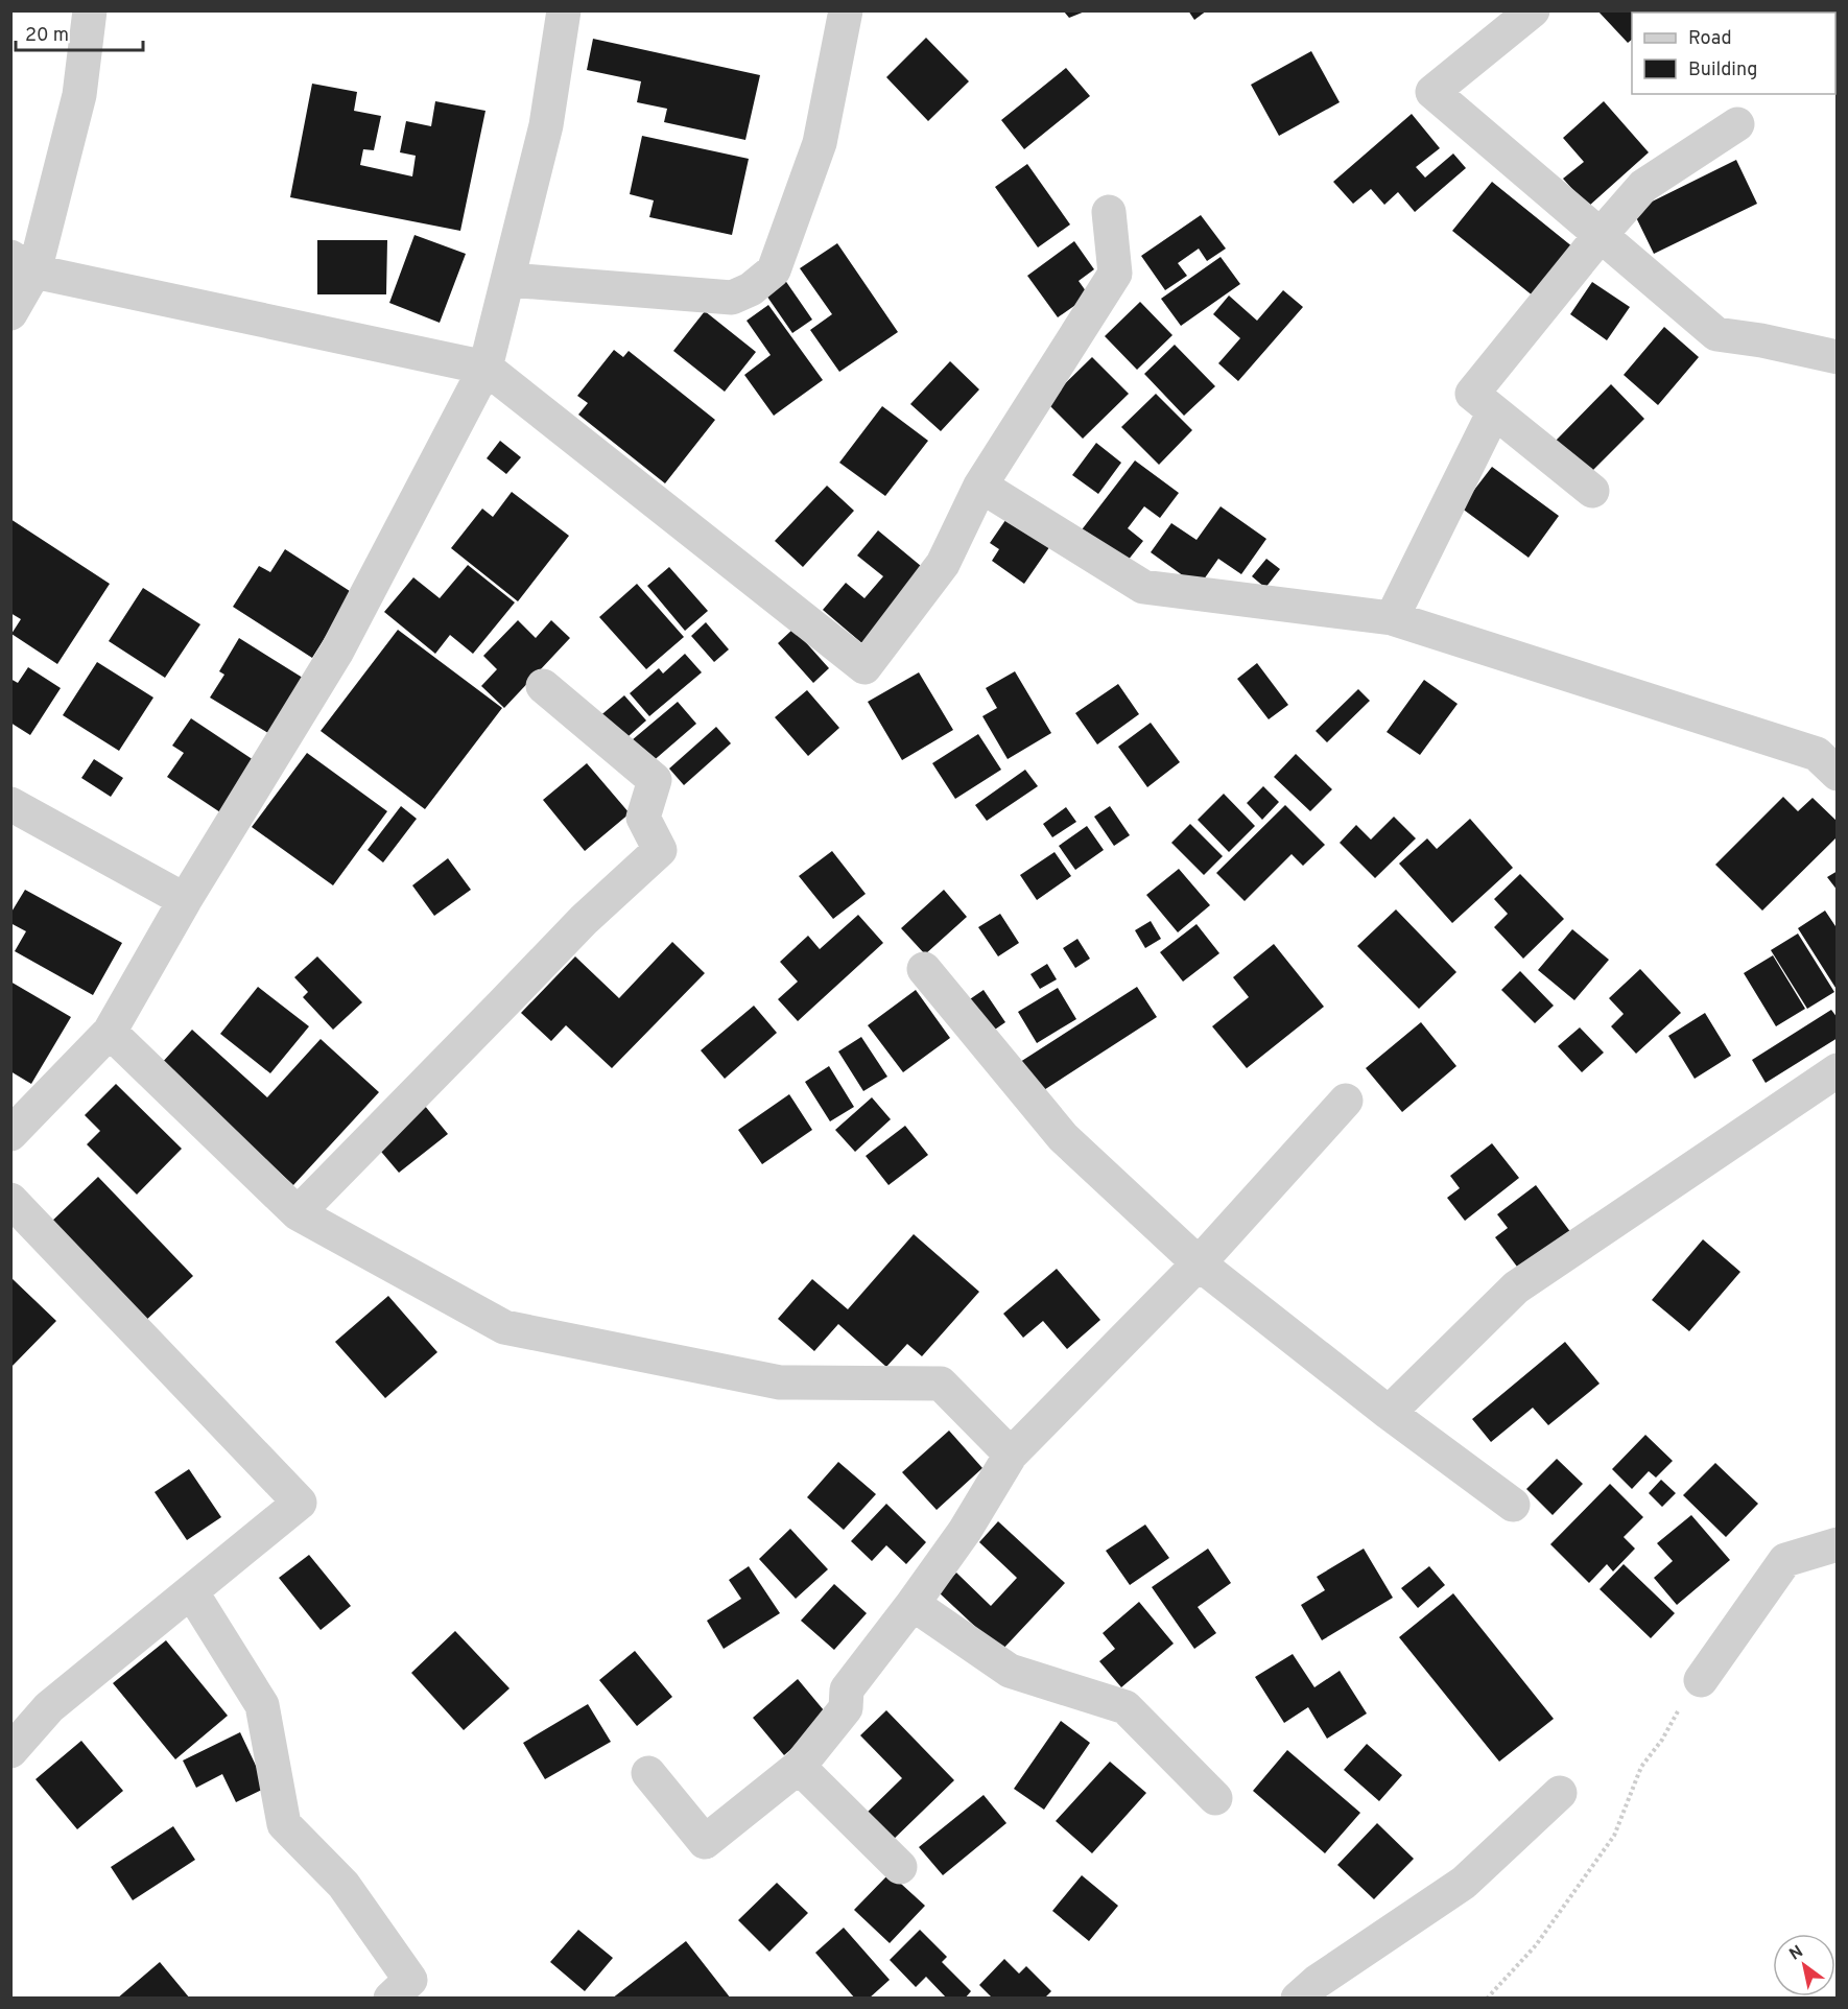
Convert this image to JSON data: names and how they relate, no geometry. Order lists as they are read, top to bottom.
{
  "legend": ["Road", "Building"],
  "scale_bar": "20 m",
  "north": "top left"
}
